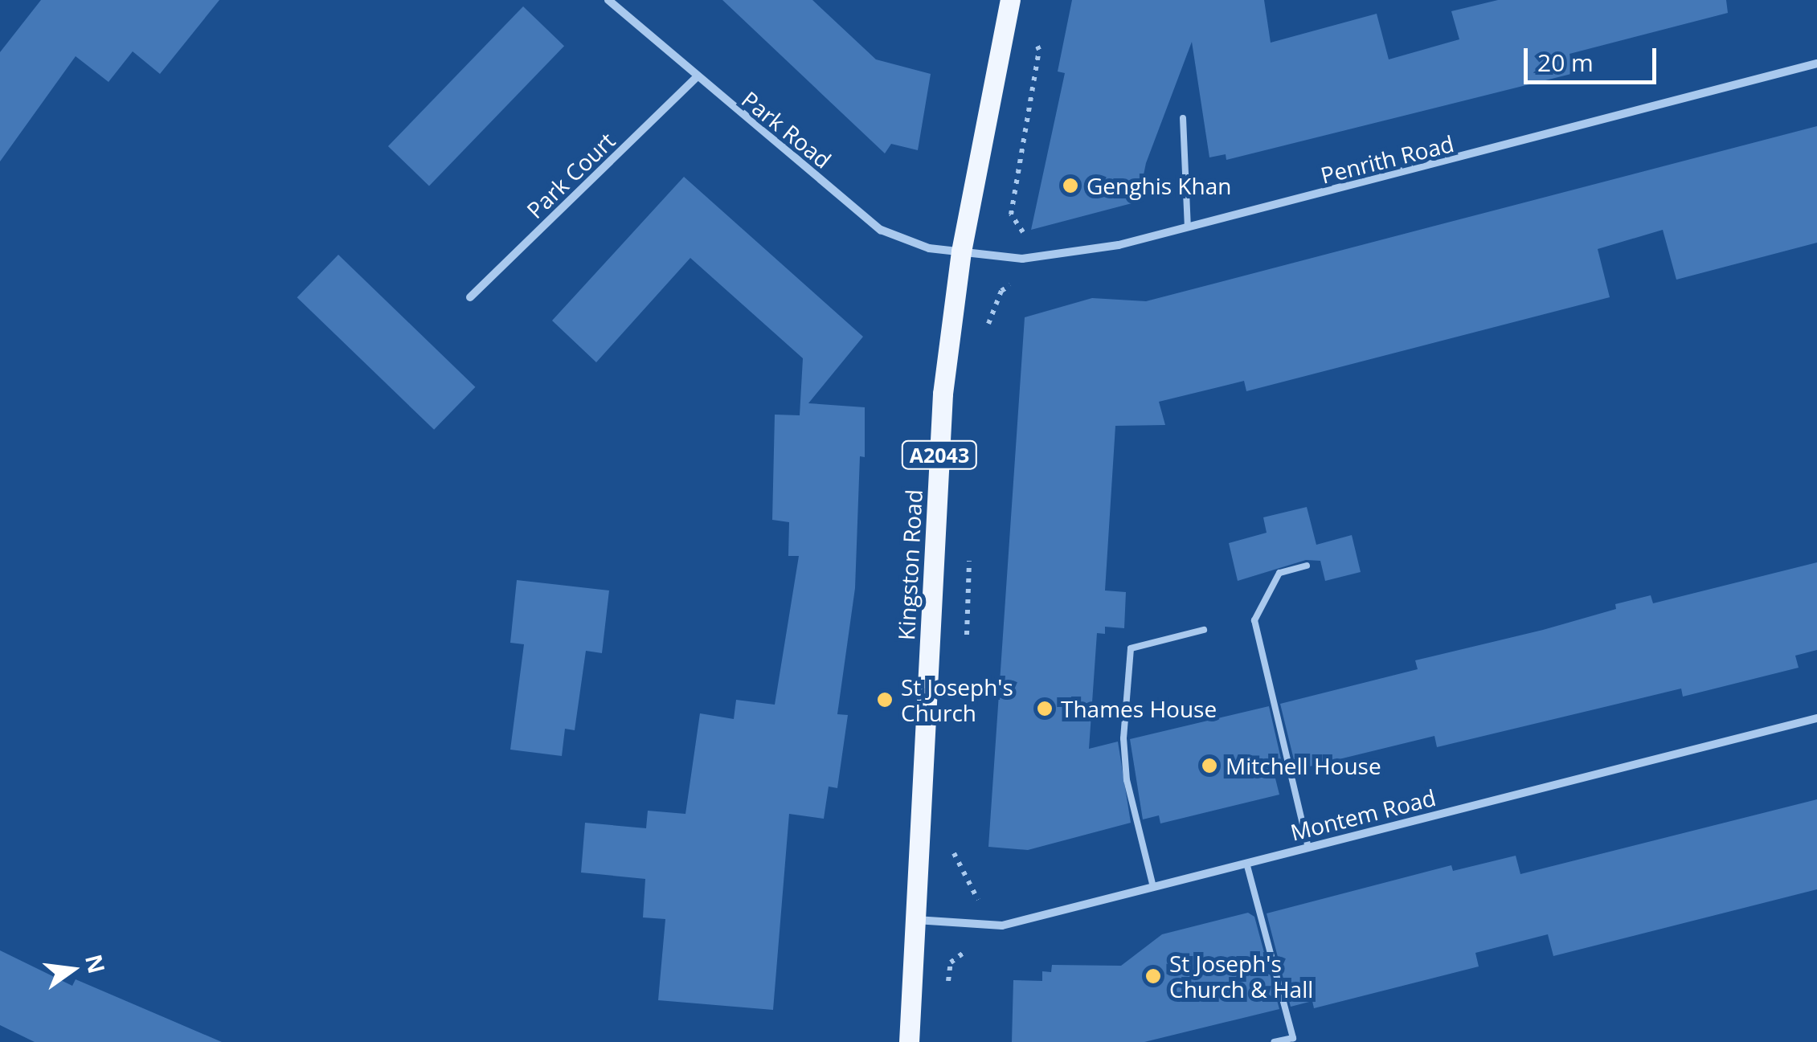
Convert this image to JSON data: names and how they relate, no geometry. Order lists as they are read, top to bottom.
{
  "streets": {
    "main road": ["A2043", "Kingston Road"],
    "street": [
      "Park Road",
      "Penrith Road",
      "Park Court",
      "Montem Road"
    ]
  },
  "crossings": [
    ["Park Road", "Penrith Road"],
    ["Park Road", "Park Court"],
    ["Park Road", "Kingston Road"],
    ["Penrith Road", "Kingston Road"],
    ["Kingston Road", "Montem Road"]
  ],
  "places": [
    "Genghis Khan",
    "St Joseph's Church",
    "Thames House",
    "Mitchell House",
    "St Joseph's Church & Hall"
  ],
  "scale_bar": "20 m",
  "north": "right"
}
